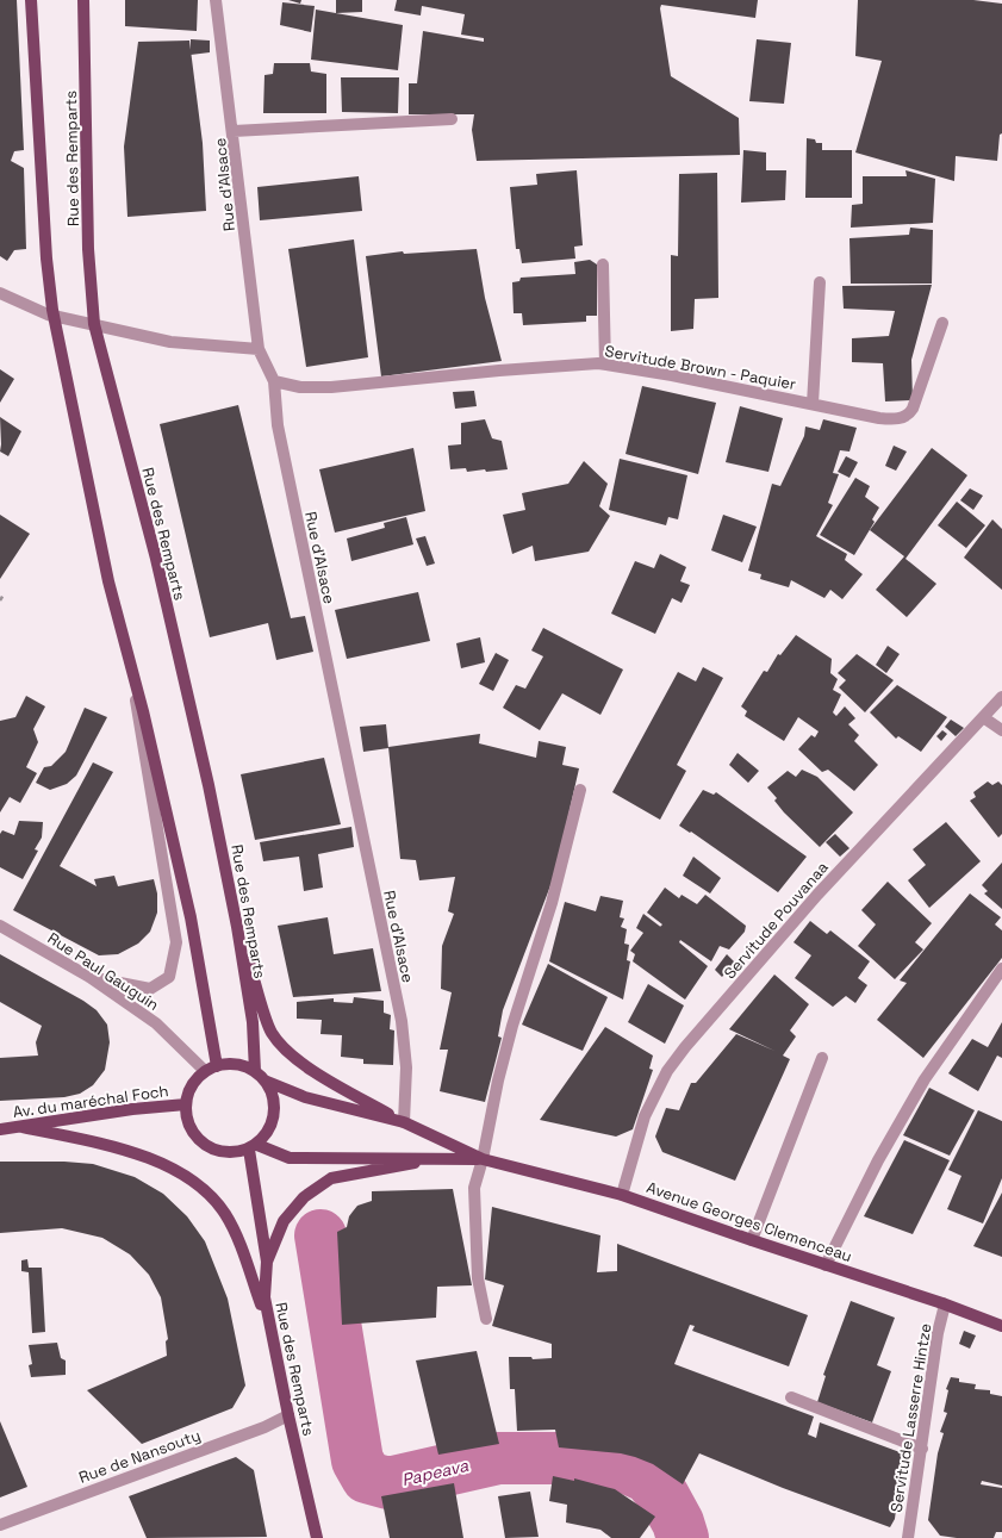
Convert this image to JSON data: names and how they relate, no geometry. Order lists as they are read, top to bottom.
{
  "streets": {
    "main road": ["Rue des Remparts", "Av. du maréchal Foch", "Avenue Georges Clemenceau"],
    "street": [
      "Rue d'Alsace",
      "Servitude Brown - Paquier",
      "Servitude Pouvanaa",
      "Rue Paul Gauguin",
      "Servitude Lasserre Hintze",
      "Rue de Nansouty"
    ]
  },
  "crossings": [
    ["Rue des Remparts", "Rue Paul Gauguin"],
    ["Rue des Remparts", "Av. du maréchal Foch"],
    ["Rue des Remparts", "Rue de Nansouty"],
    ["Rue d'Alsace", "Servitude Brown - Paquier"],
    ["Servitude Pouvanaa", "Avenue Georges Clemenceau"],
    ["Rue Paul Gauguin", "Av. du maréchal Foch"],
    ["Avenue Georges Clemenceau", "Servitude Lasserre Hintze"]
  ],
  "water": ["Papeava"]
}
